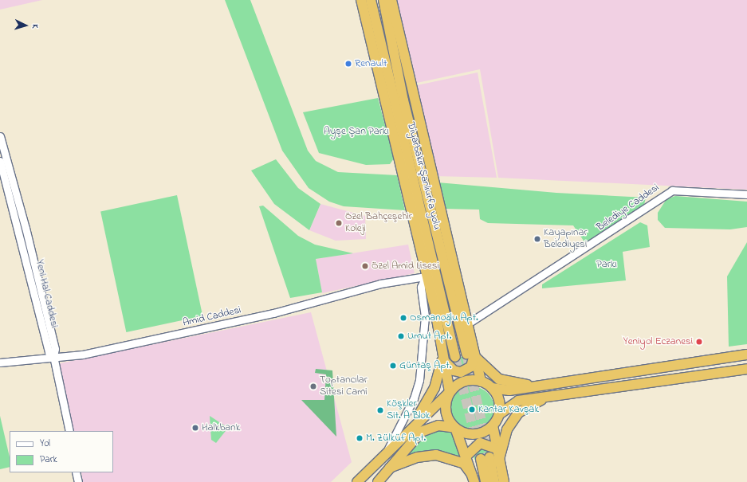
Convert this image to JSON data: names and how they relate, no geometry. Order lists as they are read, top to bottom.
{
  "streets": {
    "highway": ["Diyarbakır-Şanlıurfa yolu"],
    "street": ["Belediye Caddesi", "Yeni Hal Caddesi", "Amid Caddesi"]
  },
  "crossings": [
    ["Yeni Hal Caddesi", "Amid Caddesi"]
  ],
  "parks": ["Ayşe Şan Parkı", "Parkı"],
  "places": [
    "Renault",
    "Özel Bahçeşehir Koleji",
    "Kayapınar Belediyesi",
    "Özel Amid Lisesi",
    "Osmanoğlu Apt.",
    "Umut Apt.",
    "Yeniyol Eczanesi",
    "Güntaş Apt.",
    "Toptancılar Sitesi Cami",
    "Kantar Kavşak",
    "Köşkler Sit. A Blok",
    "Halkbank",
    "M. Zülküf Apt."
  ],
  "legend": ["Yol", "Park"],
  "north": "right"
}
